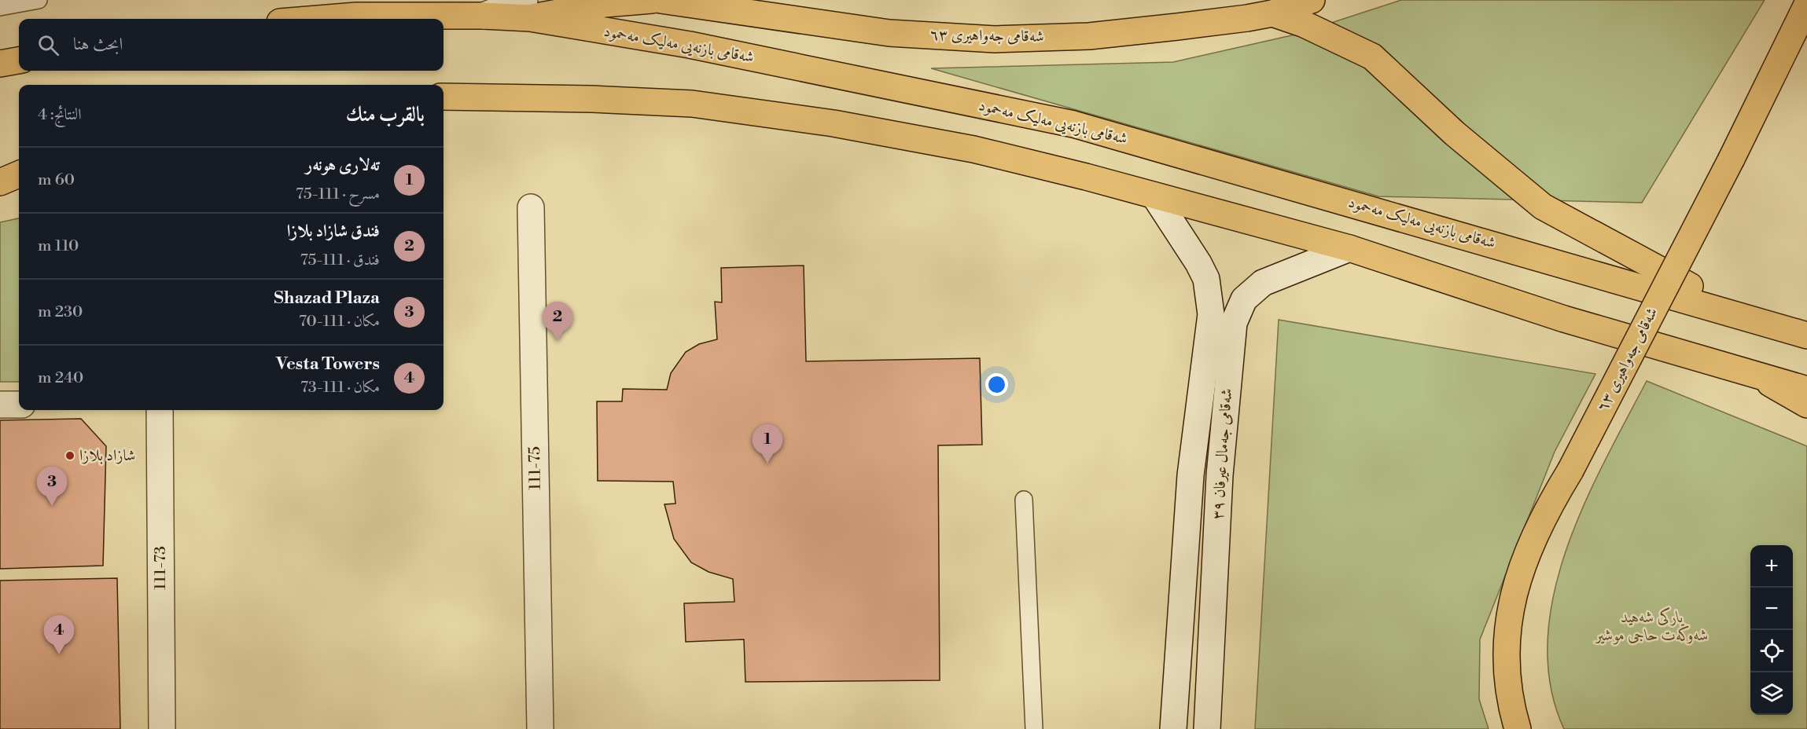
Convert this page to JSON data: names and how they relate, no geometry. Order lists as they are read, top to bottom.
{
  "streets": {
    "main road": [
      "شەقامی جەواهیری ٦٣",
      "شەقامی بازنەیی مەلیک مەحمود",
      "شەقامی جەمال عیرفان ٣٩",
      "111-75",
      "111-73"
    ]
  },
  "parks": ["پارکی شەهید شەوکەت حاجی موشیر"],
  "places": ["شازاد بلازا"],
  "page": {
    "search": "ابحث هنا",
    "heading": ["بالقرب منك", "النتائج: 4"],
    "list": [
      {
        "mark": "1",
        "name": "تەلاری هونەر",
        "note": "مسرح · 111-75",
        "value": "60 m"
      },
      {
        "mark": "2",
        "name": "فندق شازاد بلازا",
        "note": "فندق · 111-75",
        "value": "110 m"
      },
      {
        "mark": "3",
        "name": "Shazad Plaza",
        "note": "مكان · 111-70",
        "value": "230 m"
      },
      {
        "mark": "4",
        "name": "Vesta Towers",
        "note": "مكان · 111-73",
        "value": "240 m"
      }
    ],
    "pins": [
      "2",
      "1",
      "3",
      "4"
    ],
    "map_buttons": ["+", "−"]
  }
}
